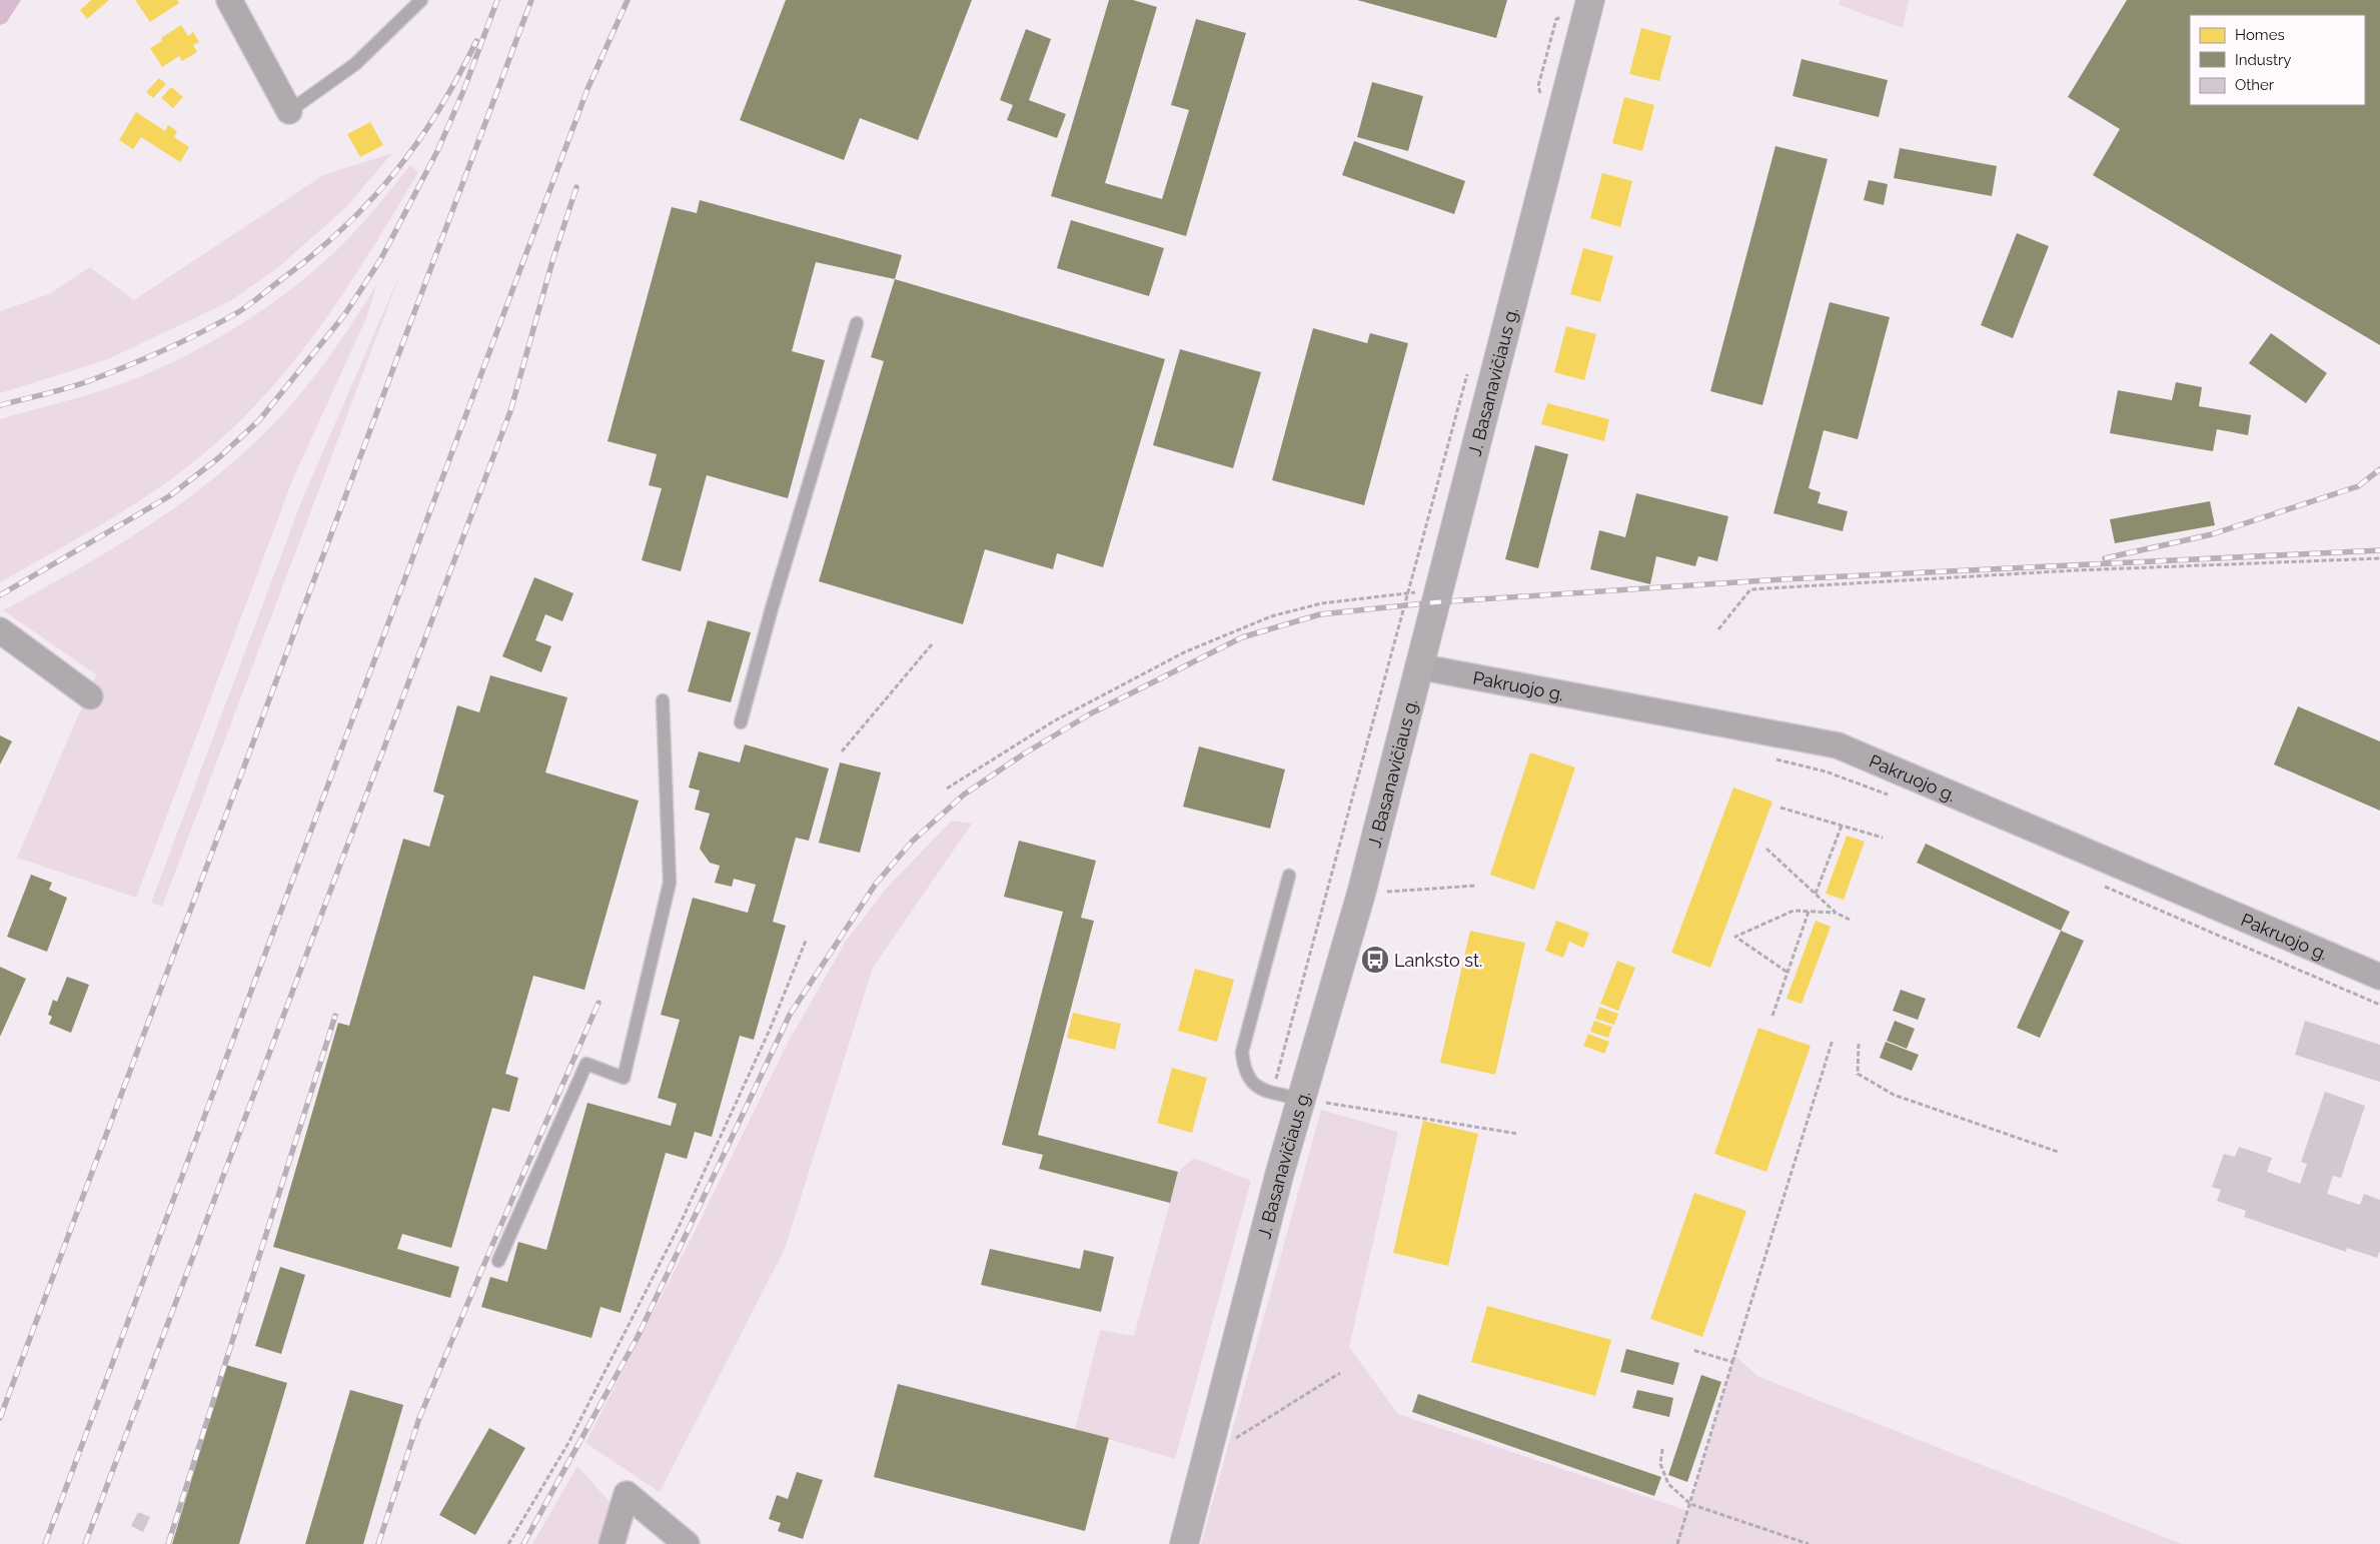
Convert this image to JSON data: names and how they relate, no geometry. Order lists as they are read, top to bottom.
{
  "streets": {
    "main road": ["J. Basanavičiaus g."],
    "street": ["Pakruojo g."]
  },
  "crossings": [
    ["J. Basanavičiaus g.", "Pakruojo g."]
  ],
  "places": {
    "bus stop": ["Lanksto st."]
  },
  "legend": ["Homes", "Industry", "Other"]
}
